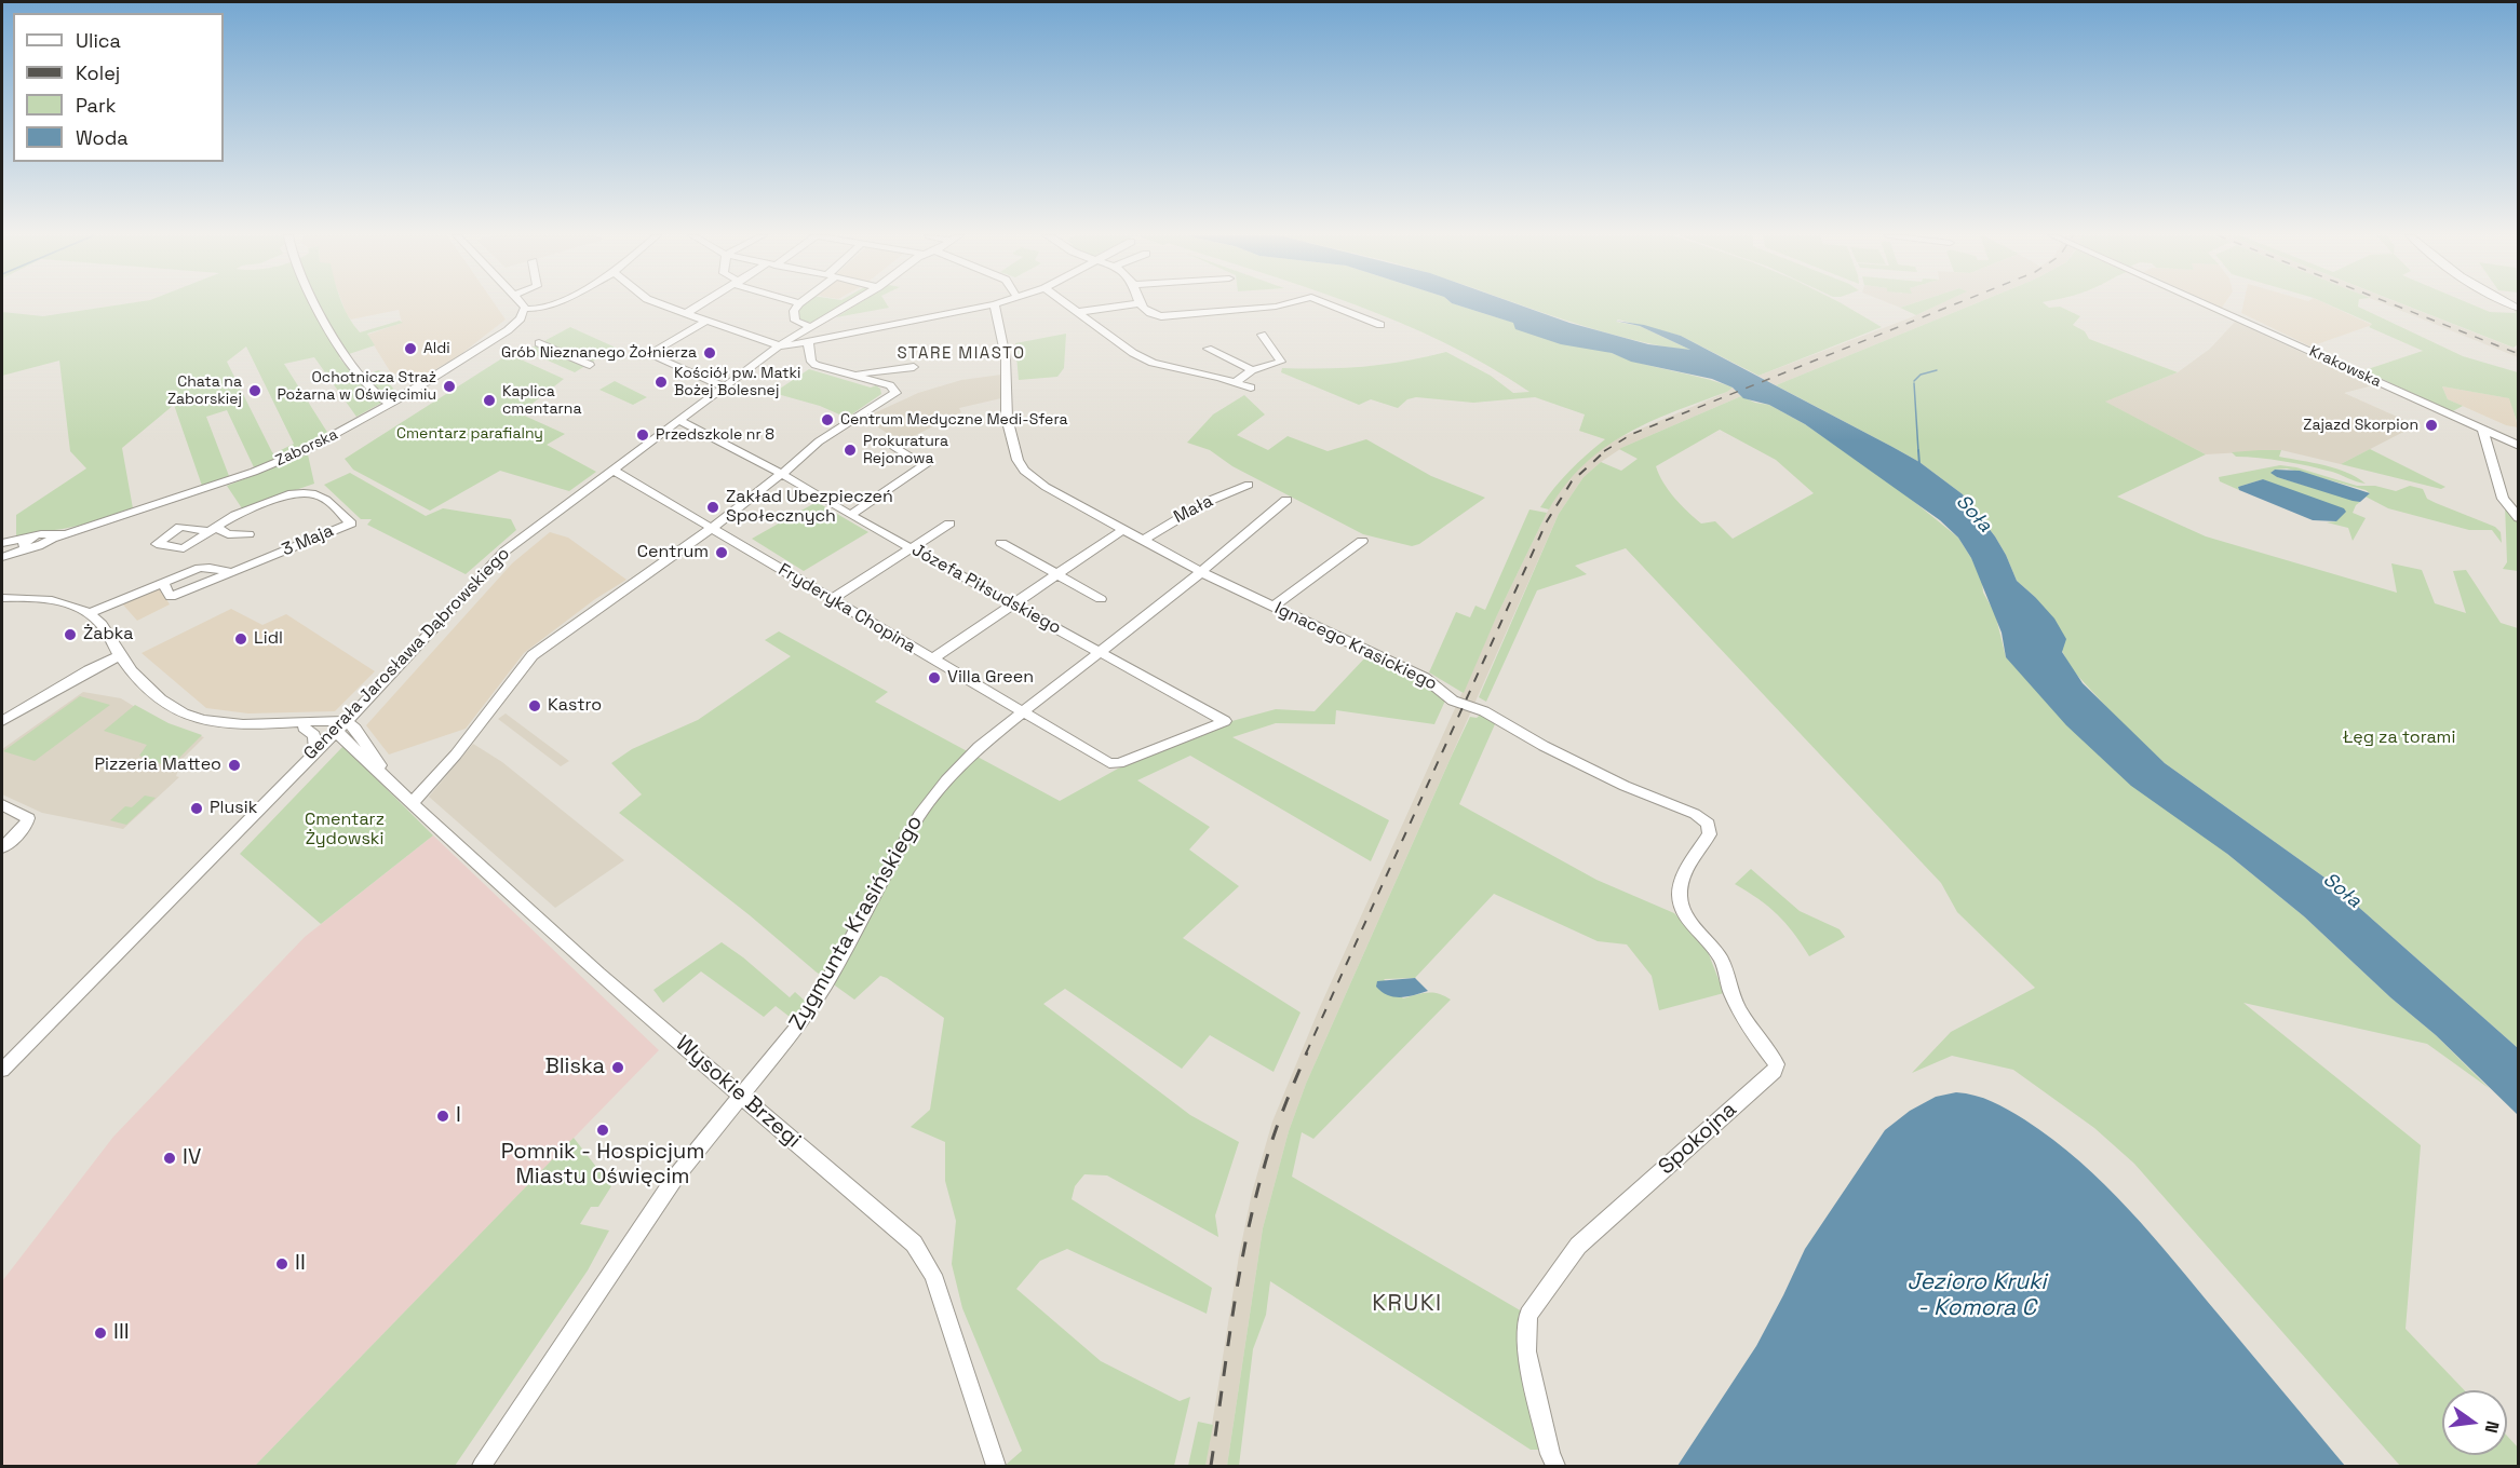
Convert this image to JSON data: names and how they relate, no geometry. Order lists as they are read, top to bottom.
{
  "streets": {
    "street": [
      "Krakowska",
      "Zaborska",
      "Mała",
      "3 Maja",
      "Józefa Piłsudskiego",
      "Fryderyka Chopina",
      "Ignacego Krasickiego",
      "Generała Jarosława Dąbrowskiego",
      "Zygmunta Krasińskiego",
      "Wysokie Brzegi",
      "Spokojna"
    ]
  },
  "crossings": [
    ["Mała", "Ignacego Krasickiego"],
    ["Józefa Piłsudskiego", "Fryderyka Chopina"],
    ["Józefa Piłsudskiego", "Generała Jarosława Dąbrowskiego"],
    ["Józefa Piłsudskiego", "Zygmunta Krasińskiego"],
    ["Fryderyka Chopina", "Generała Jarosława Dąbrowskiego"],
    ["Fryderyka Chopina", "Zygmunta Krasińskiego"],
    ["Ignacego Krasickiego", "Zygmunta Krasińskiego"],
    ["Ignacego Krasickiego", "Spokojna"],
    ["Generała Jarosława Dąbrowskiego", "Wysokie Brzegi"],
    ["Zygmunta Krasińskiego", "Wysokie Brzegi"]
  ],
  "districts": ["STARE MIASTO", "KRUKI"],
  "water": ["Soła", "Jezioro Kruki - Komora C"],
  "parks": ["Cmentarz parafialny", "Łęg za torami", "Cmentarz Żydowski"],
  "places": [
    "Aldi",
    "Grób Nieznanego Żołnierza",
    "Kościół pw. Matki Bożej Bolesnej",
    "Ochotnicza Straż Pożarna w Oświęcimiu",
    "Chata na Zaborskiej",
    "Kaplica cmentarna",
    "Centrum Medyczne Medi-Sfera",
    "Zajazd Skorpion",
    "Przedszkole nr 8",
    "Prokuratura Rejonowa",
    "Zakład Ubezpieczeń Społecznych",
    "Centrum",
    "Żabka",
    "Lidl",
    "Villa Green",
    "Kastro",
    "Pizzeria Matteo",
    "Plusik",
    "Bliska",
    "I",
    "Pomnik - Hospicjum Miastu Oświęcim",
    "IV",
    "II",
    "III"
  ],
  "legend": [
    "Ulica",
    "Kolej",
    "Park",
    "Woda"
  ],
  "north": "right"
}
